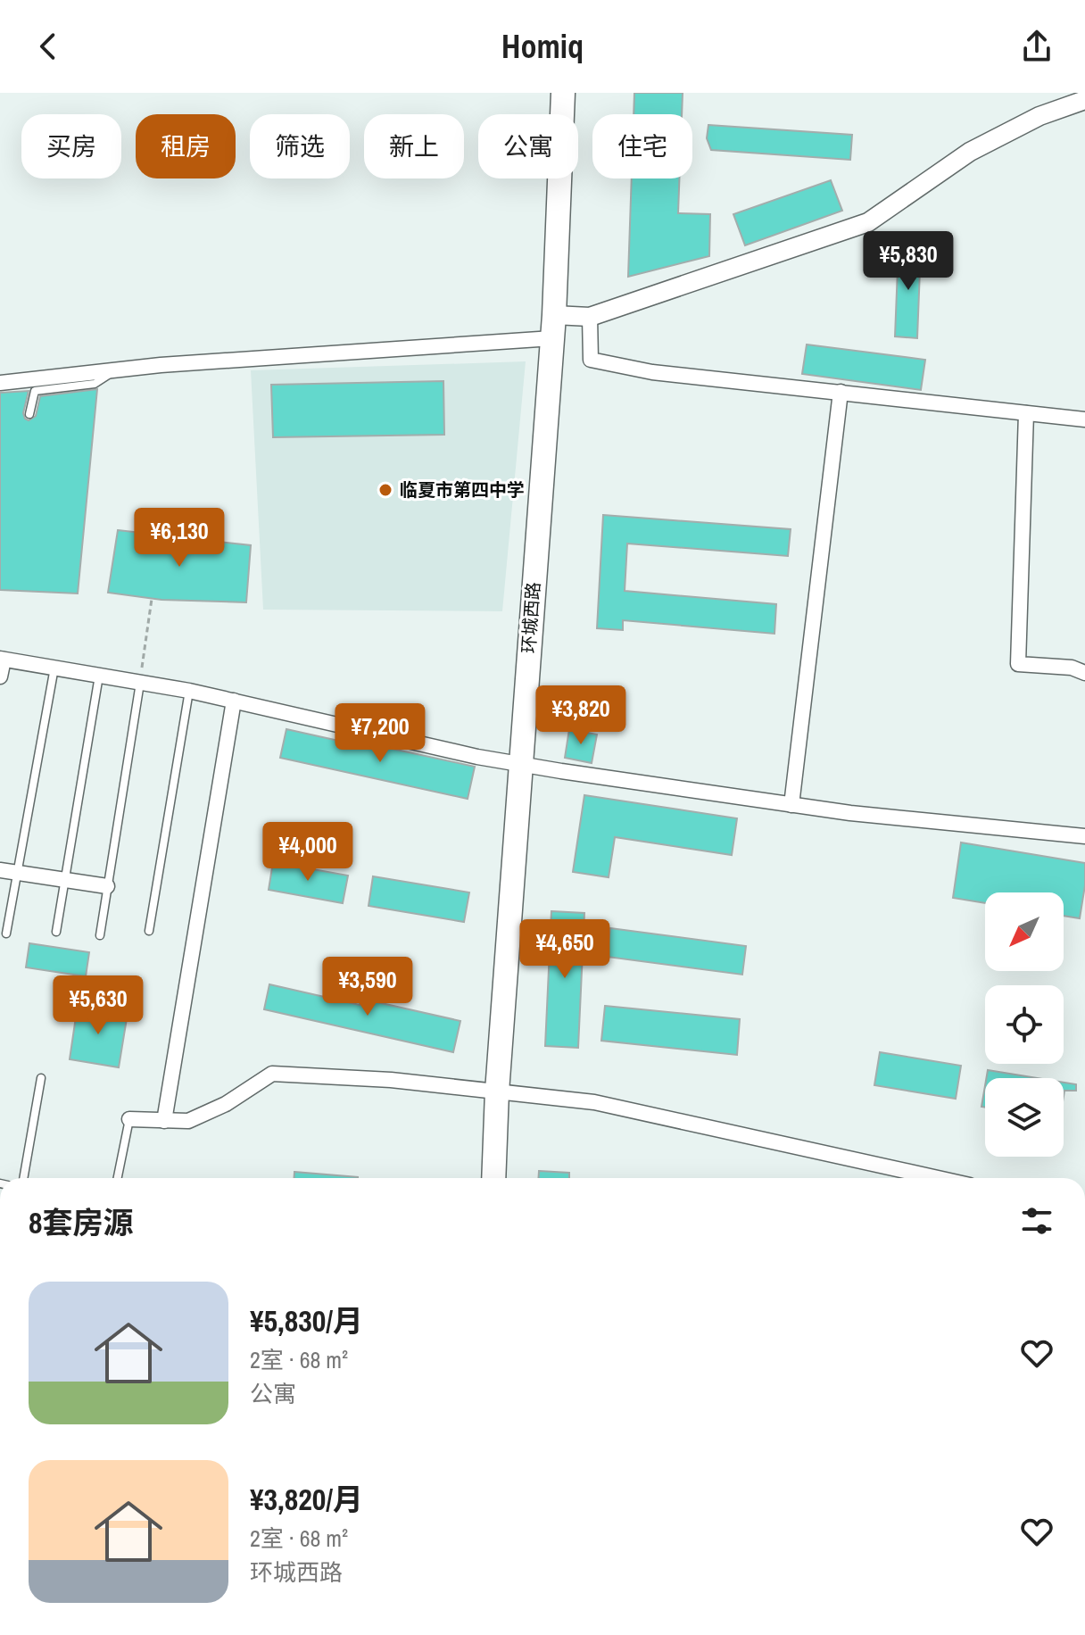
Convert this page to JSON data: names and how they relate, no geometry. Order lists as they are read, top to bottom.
{
  "streets": {
    "highway": ["环城西路"]
  },
  "places": ["临夏市第四中学"],
  "north": "bottom left",
  "page": {
    "header": "Homiq",
    "chip": [
      "买房",
      "租房",
      "筛选",
      "新上",
      "公寓",
      "住宅"
    ],
    "price": [
      "¥5,830",
      "¥6,130",
      "¥3,820",
      "¥7,200",
      "¥4,000",
      "¥4,650",
      "¥3,590",
      "¥5,630"
    ],
    "heading": "8套房源",
    "list": [
      {
        "name": "¥5,830/月",
        "note": "2室 · 68 m² · 公寓"
      },
      {
        "name": "¥3,820/月",
        "note": "2室 · 68 m² · 环城西路"
      }
    ]
  }
}
